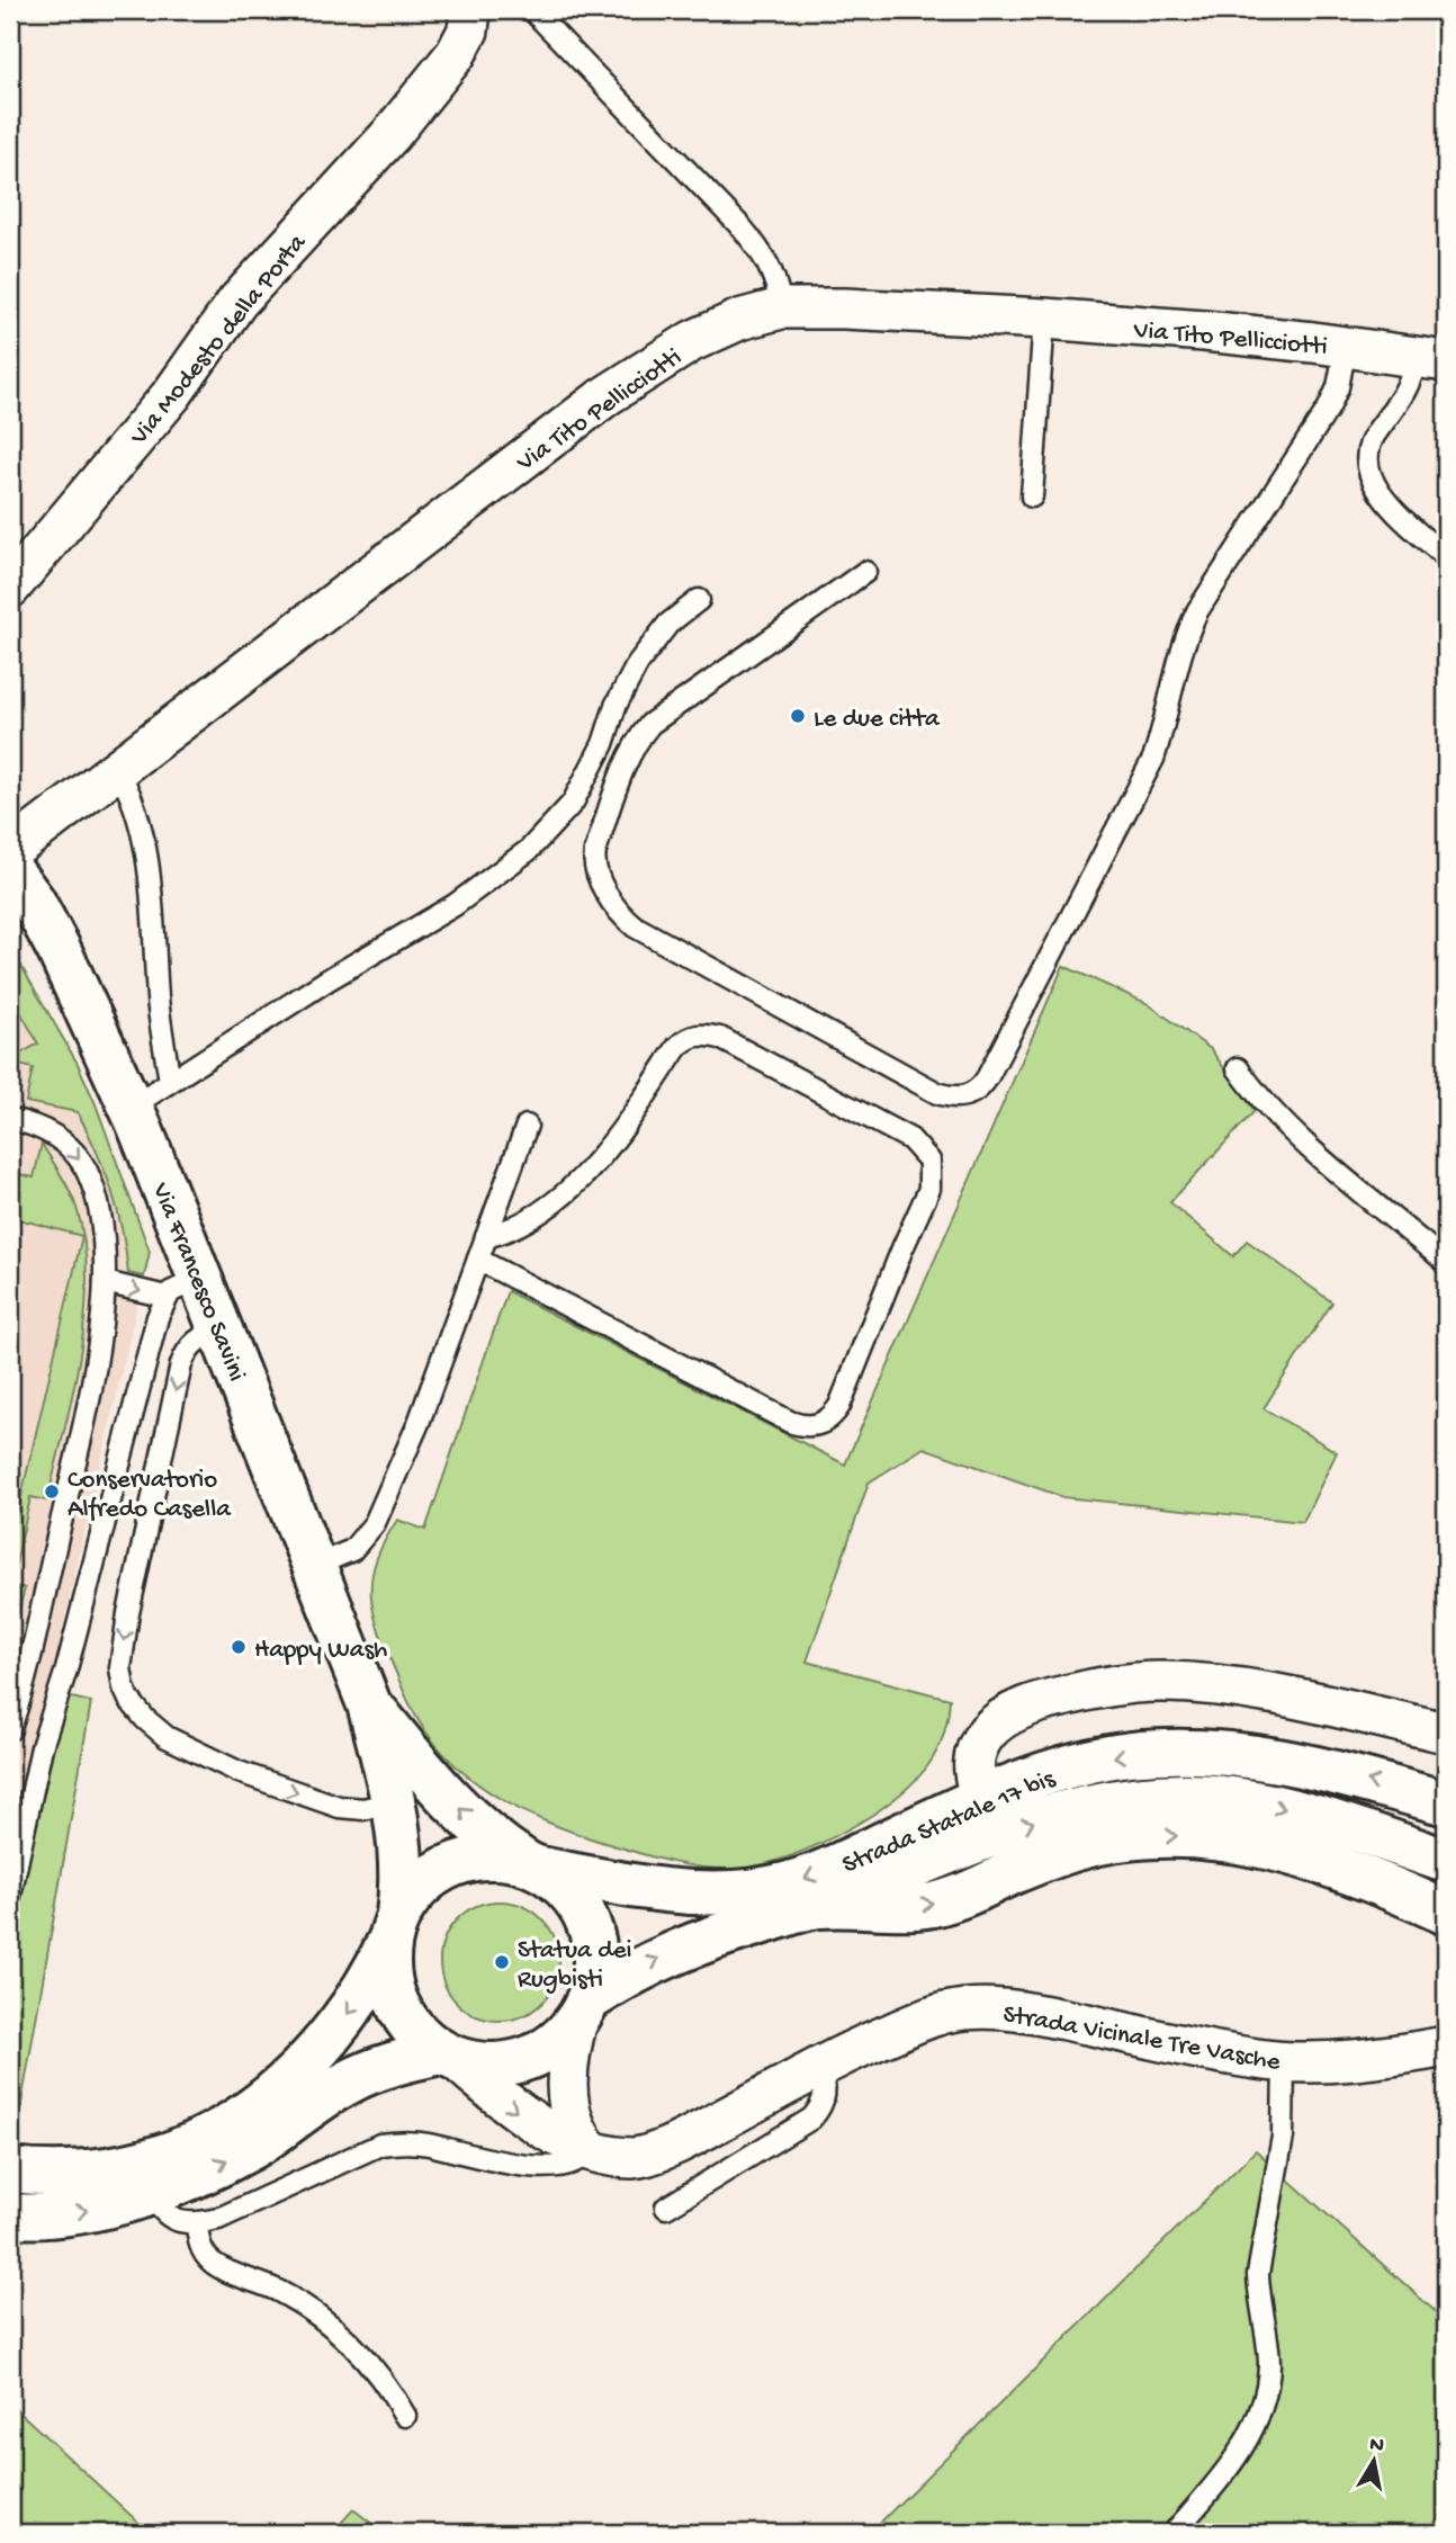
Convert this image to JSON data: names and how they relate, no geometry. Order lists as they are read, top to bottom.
{
  "streets": {
    "main road": ["Via Francesco Savini", "Strada Statale 17 bis"],
    "street": ["Via Tito Pellicciotti", "Via Modesto della Porta", "Strada Vicinale Tre Vasche"]
  },
  "crossings": [
    ["Via Francesco Savini", "Strada Statale 17 bis"],
    ["Via Francesco Savini", "Strada Vicinale Tre Vasche"],
    ["Strada Statale 17 bis", "Strada Vicinale Tre Vasche"]
  ],
  "places": [
    "Le due citta",
    "Conservatorio Alfredo Casella",
    "Happy Wash",
    "Statua dei Rugbisti"
  ],
  "north": "top"
}
